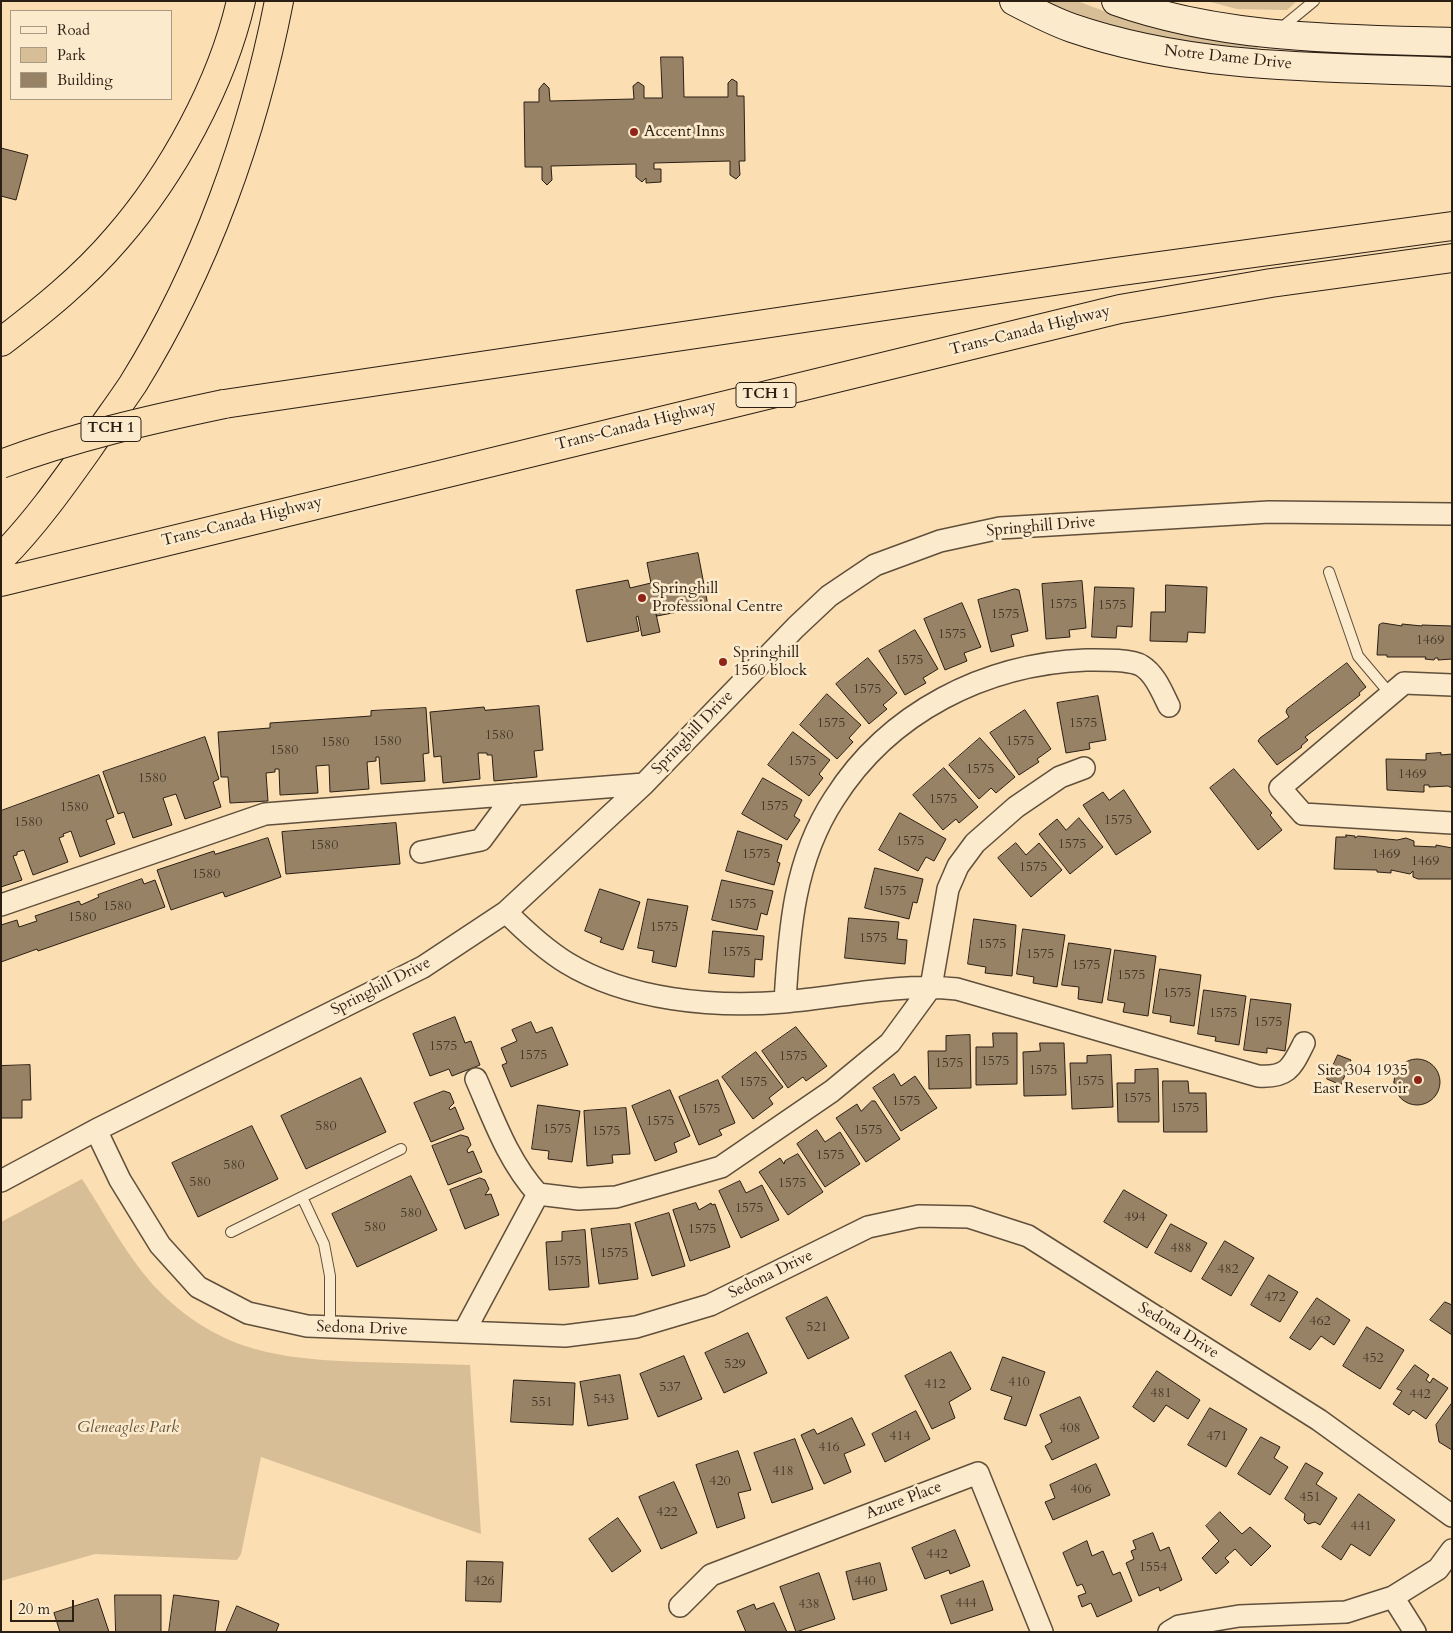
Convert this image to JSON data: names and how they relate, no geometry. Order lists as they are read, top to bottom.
{
  "streets": {
    "highway": ["Trans-Canada Highway", "TCH 1"],
    "main road": ["Notre Dame Drive"],
    "street": ["Springhill Drive", "Sedona Drive", "Azure Place"]
  },
  "crossings": [
    ["Springhill Drive", "Sedona Drive"]
  ],
  "parks": ["Gleneagles Park"],
  "places": [
    "Accent Inns",
    "Springhill Professional Centre",
    "Springhill 1560 block",
    "Site 304 1935 East Reservoir"
  ],
  "house_numbers": [
    "1575",
    "1575",
    "1575",
    "1575",
    "1469",
    "1575",
    "1575",
    "1575",
    "1575",
    "1580",
    "1580",
    "1575",
    "1580",
    "1580",
    "1575",
    "1575",
    "1469",
    "1580",
    "1575",
    "1575",
    "1580",
    "1575",
    "1580",
    "1575",
    "1575",
    "1580",
    "1575",
    "1469",
    "1469",
    "1575",
    "1580",
    "1575",
    "1575",
    "1580",
    "1580",
    "1575",
    "1575",
    "1575",
    "1575",
    "1575",
    "1575",
    "1575",
    "1575",
    "1575",
    "1575",
    "1575",
    "1575",
    "1575",
    "1575",
    "1575",
    "1575",
    "1575",
    "1575",
    "1575",
    "1575",
    "1575",
    "1575",
    "1575",
    "580",
    "1575",
    "1575",
    "1575",
    "1575",
    "580",
    "580",
    "1575",
    "1575",
    "580",
    "494",
    "580",
    "1575",
    "488",
    "1575",
    "1575",
    "482",
    "472",
    "462",
    "521",
    "452",
    "529",
    "410",
    "412",
    "537",
    "481",
    "442",
    "543",
    "551",
    "408",
    "414",
    "471",
    "416",
    "418",
    "420",
    "406",
    "451",
    "422",
    "441",
    "442",
    "1554",
    "426",
    "440",
    "444",
    "438"
  ],
  "legend": ["Road", "Park", "Building"],
  "scale_bar": "20 m"
}
